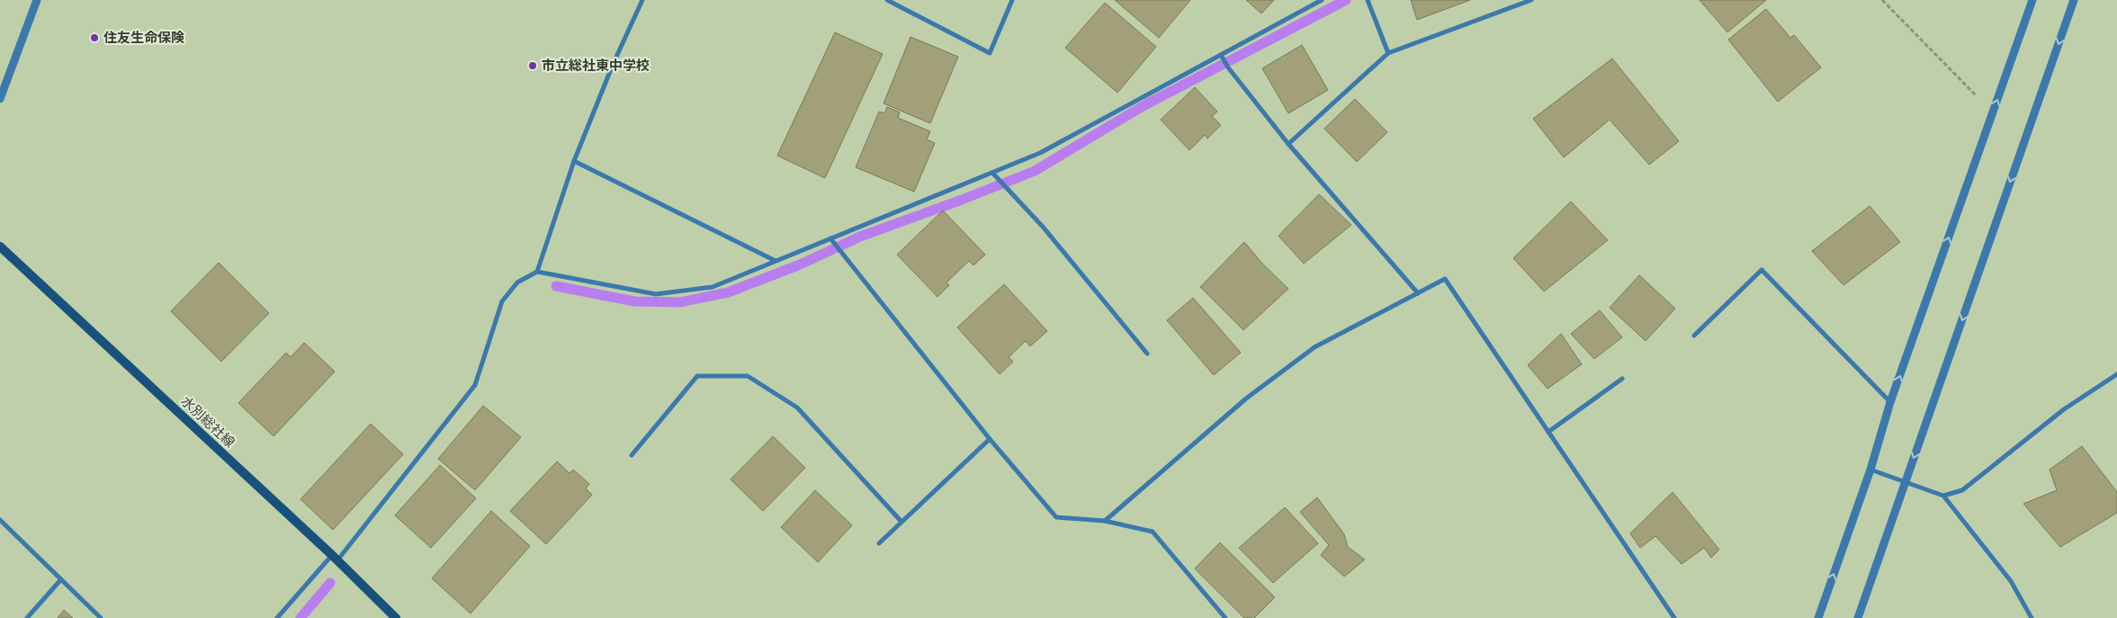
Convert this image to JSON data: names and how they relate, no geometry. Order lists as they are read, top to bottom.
{
  "streets": {
    "main road": ["水別総社線"]
  },
  "places": ["住友生命保険", "市立総社東中学校"]
}
